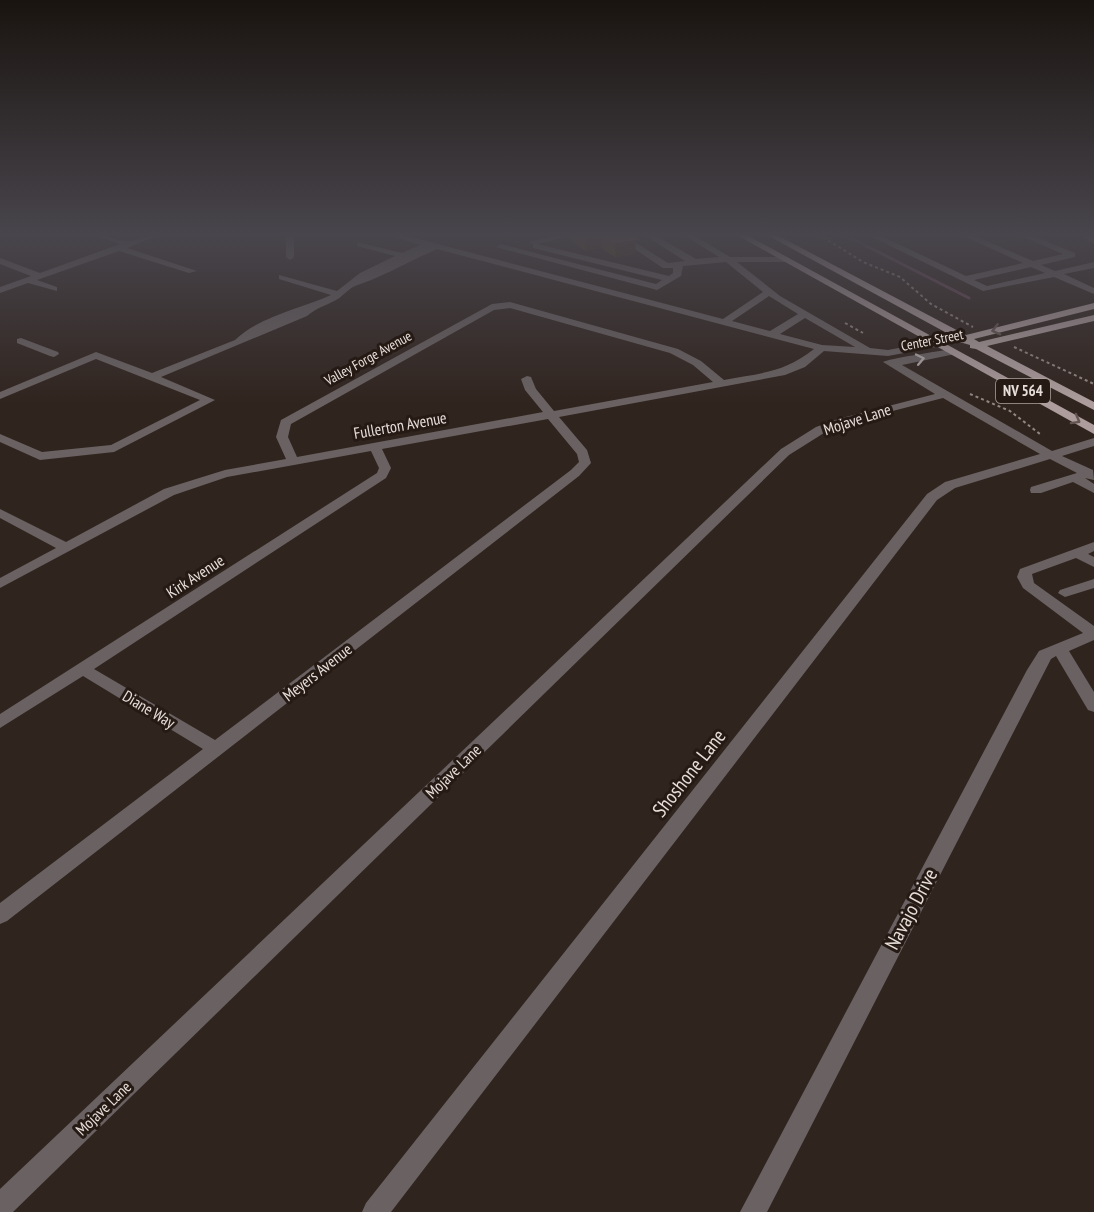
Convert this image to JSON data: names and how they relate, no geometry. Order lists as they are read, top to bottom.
{
  "streets": {
    "main road": ["Center Street", "NV 564"],
    "street": [
      "Valley Forge Avenue",
      "Mojave Lane",
      "Fullerton Avenue",
      "Kirk Avenue",
      "Meyers Avenue",
      "Diane Way",
      "Shoshone Lane",
      "Navajo Drive"
    ]
  },
  "crossings": [
    ["Center Street", "NV 564"],
    ["Center Street", "Fullerton Avenue"],
    ["Valley Forge Avenue", "Fullerton Avenue"],
    ["Fullerton Avenue", "Kirk Avenue"],
    ["Fullerton Avenue", "Meyers Avenue"],
    ["Kirk Avenue", "Diane Way"],
    ["Meyers Avenue", "Diane Way"]
  ]
}
